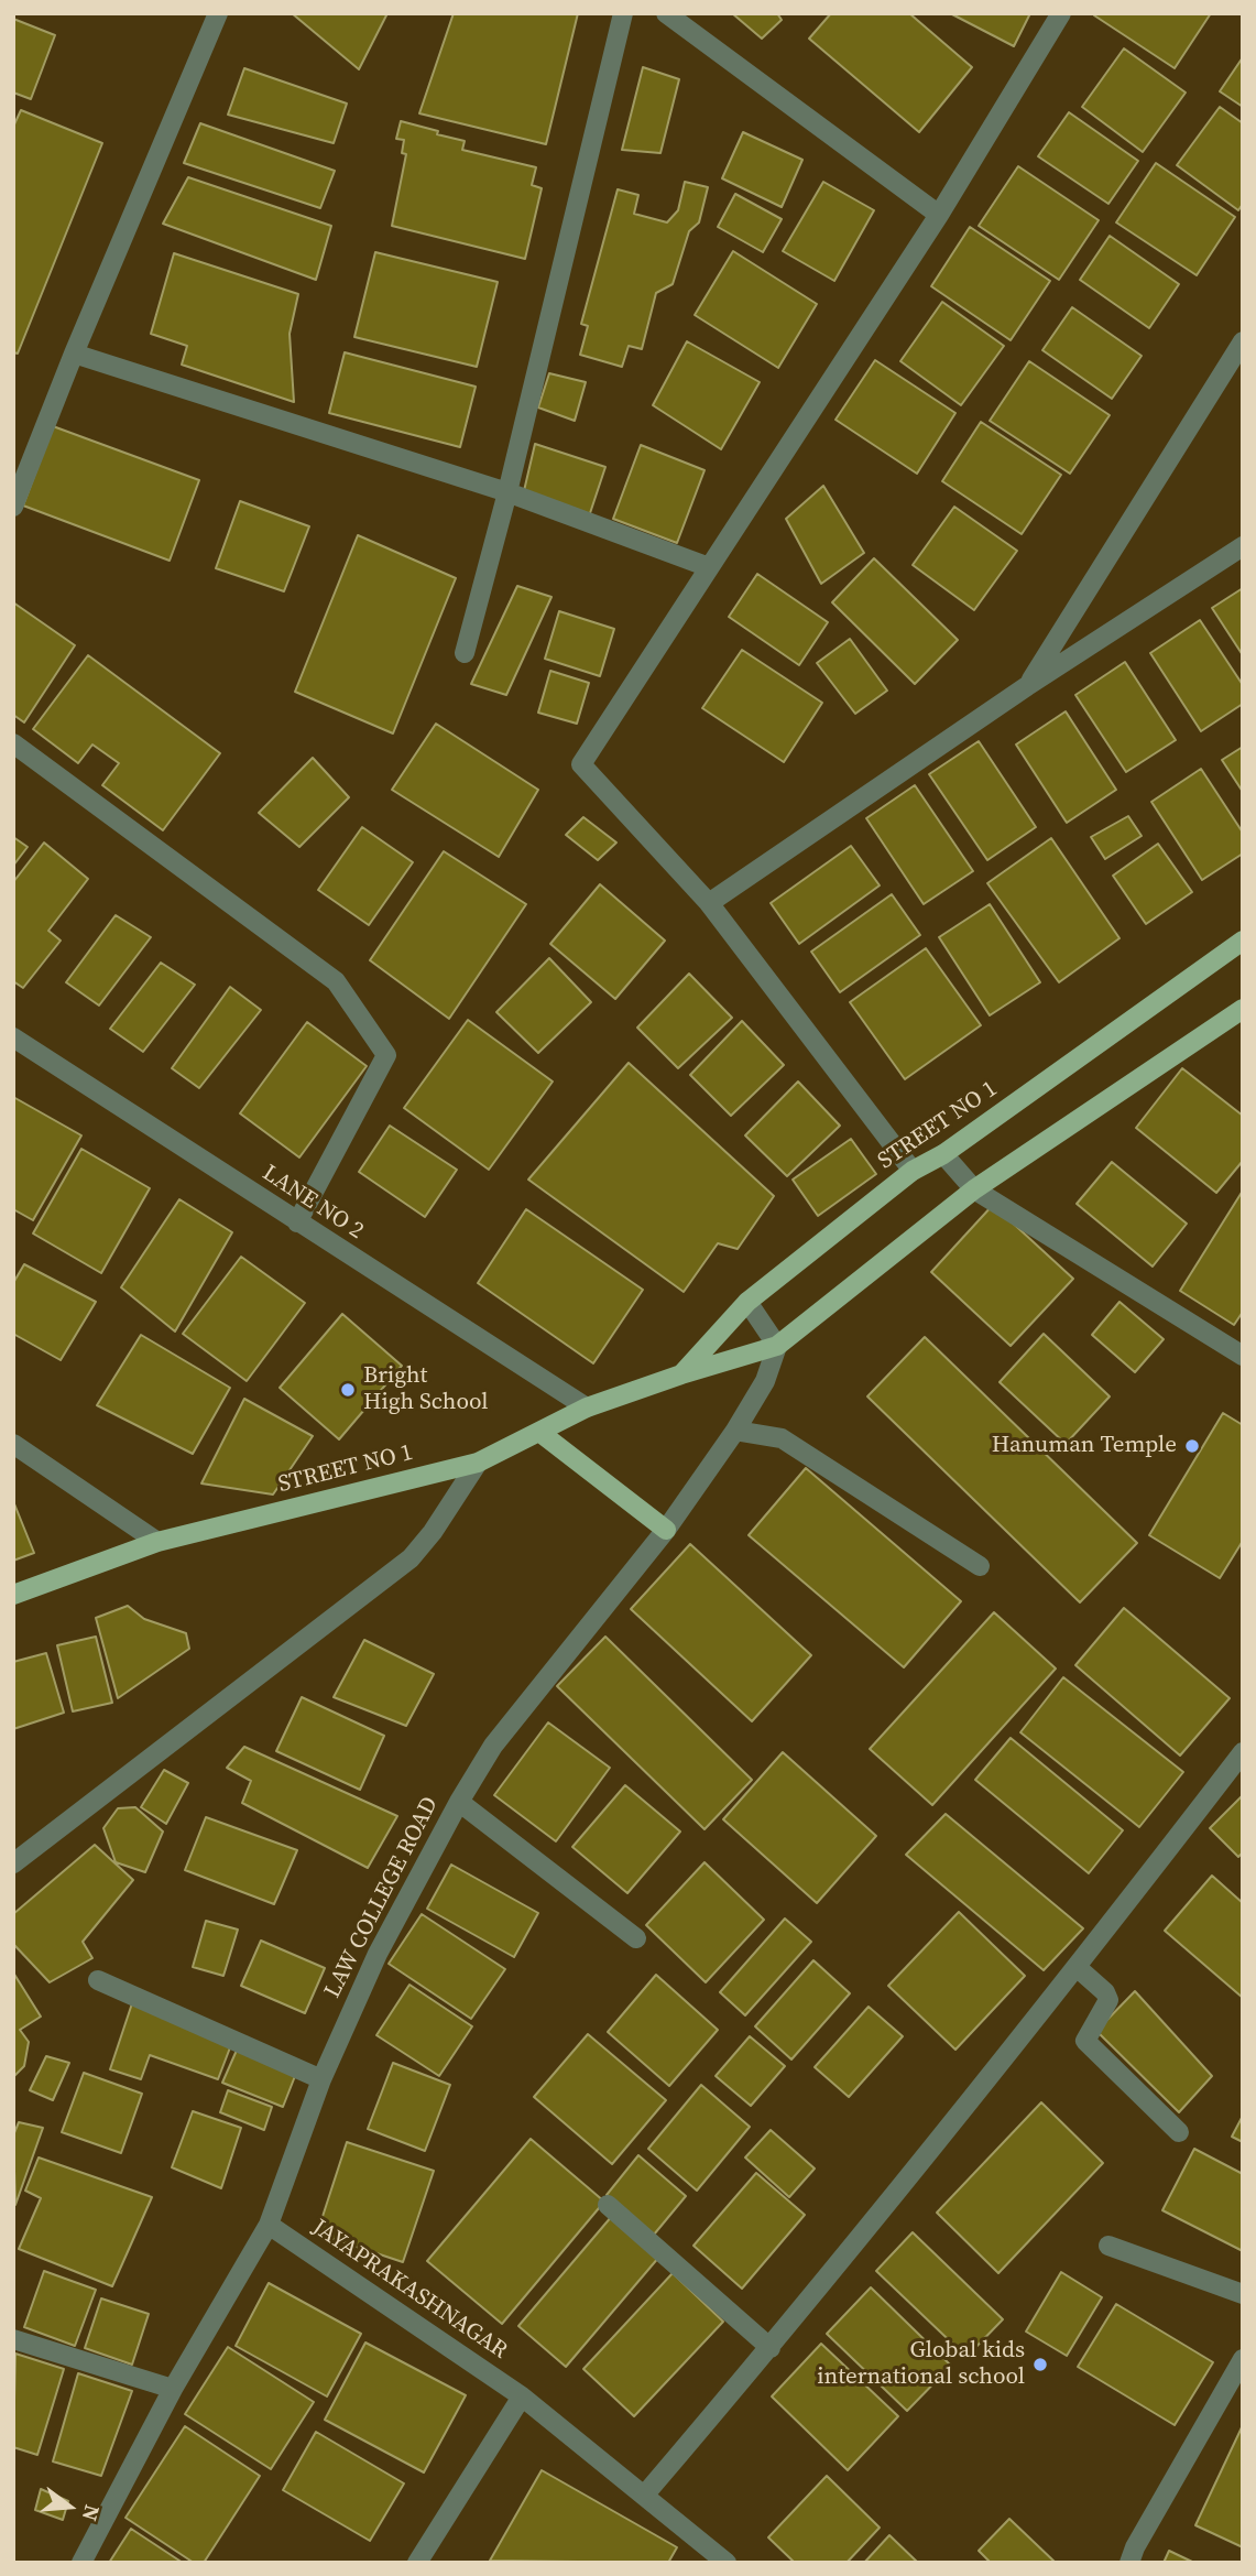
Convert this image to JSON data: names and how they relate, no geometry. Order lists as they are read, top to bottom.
{
  "streets": {
    "main road": ["STREET NO 1"],
    "street": ["LANE NO 2", "LAW COLLEGE ROAD", "JAYAPRAKASHNAGAR"]
  },
  "crossings": [
    ["STREET NO 1", "LANE NO 2"],
    ["STREET NO 1", "LAW COLLEGE ROAD"],
    ["LAW COLLEGE ROAD", "JAYAPRAKASHNAGAR"]
  ],
  "places": ["Bright High School", "Hanuman Temple", "Global kids international school"],
  "north": "right"
}
